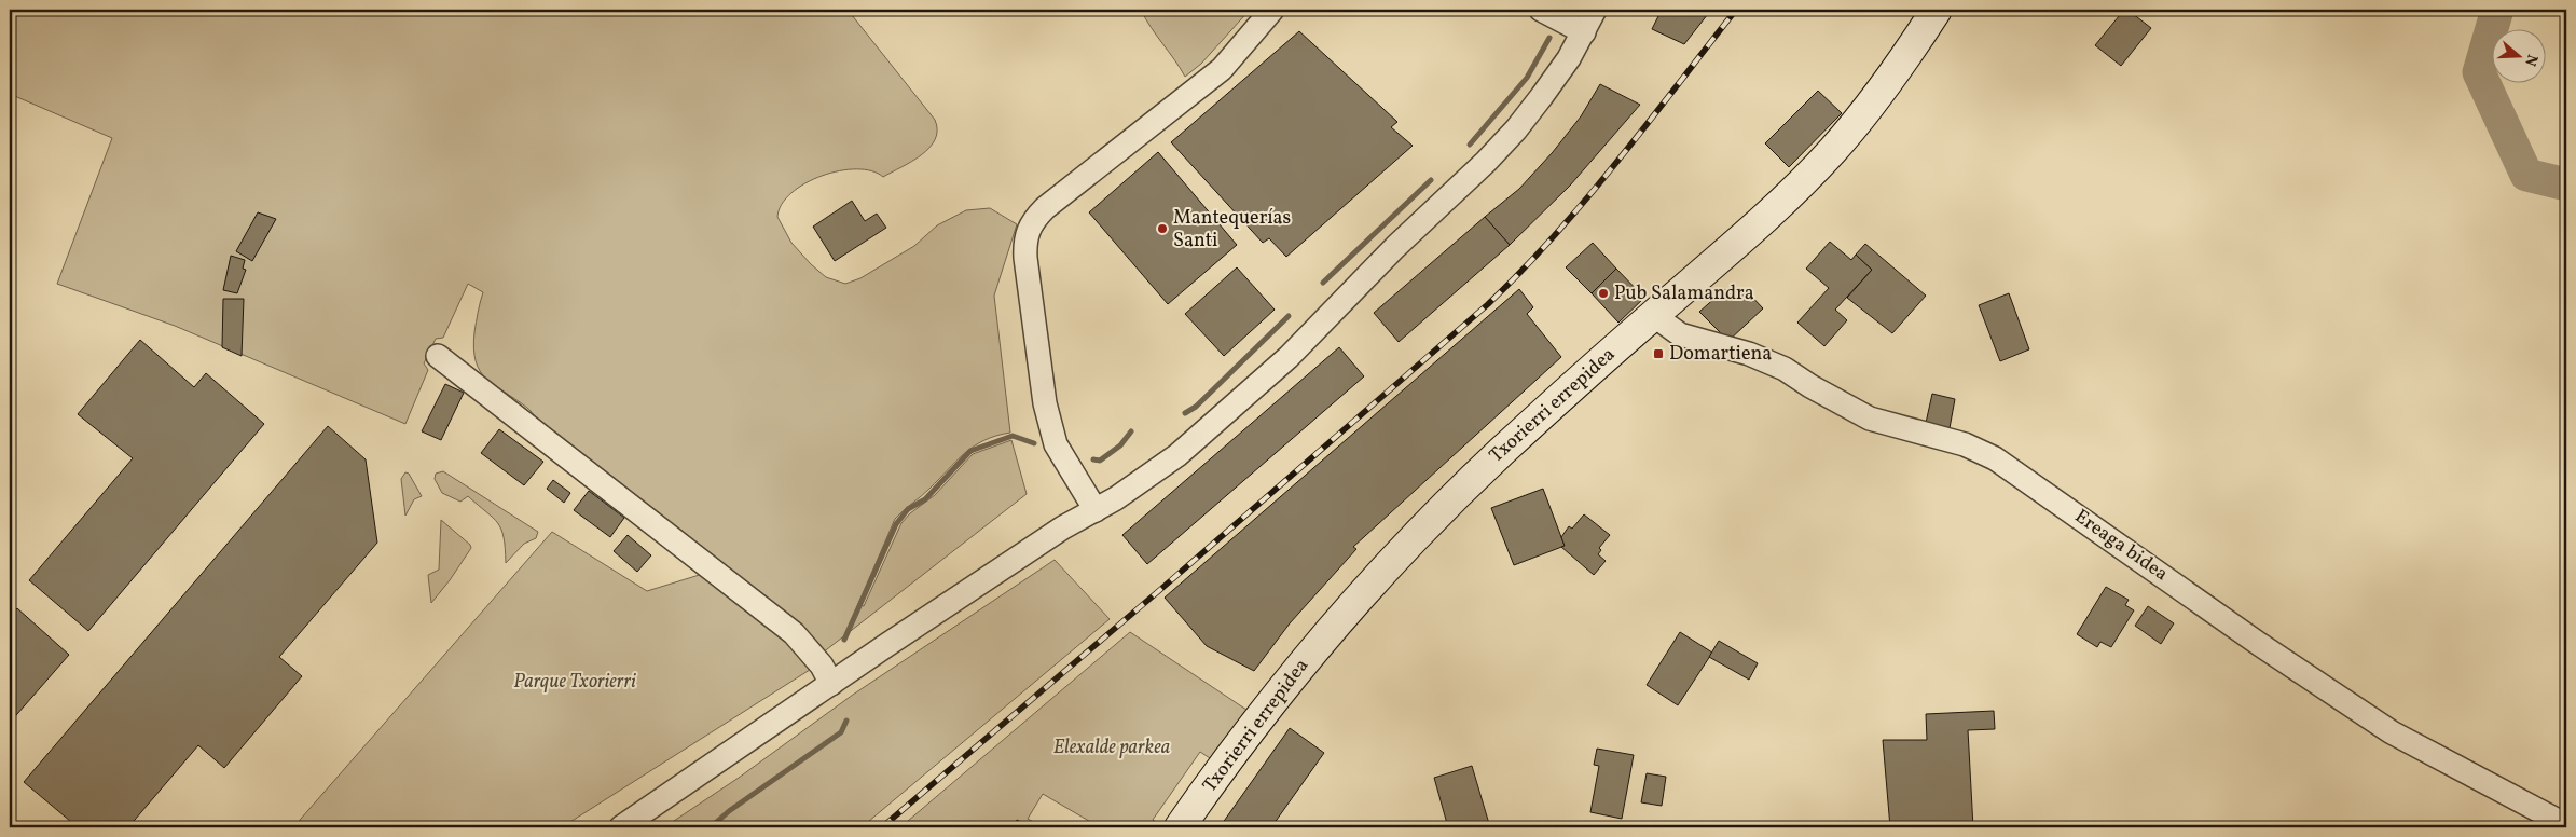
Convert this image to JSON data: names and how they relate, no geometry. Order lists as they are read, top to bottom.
{
  "streets": {
    "street": ["Txorierri errepidea", "Ereaga bidea"]
  },
  "crossings": [
    ["Txorierri errepidea", "Ereaga bidea"]
  ],
  "parks": ["Parque Txorierri", "Elexalde parkea"],
  "places": {
    "other": ["Mantequerías Santi", "Pub Salamandra"],
    "transit": ["Domartiena"]
  },
  "north": "right"
}
